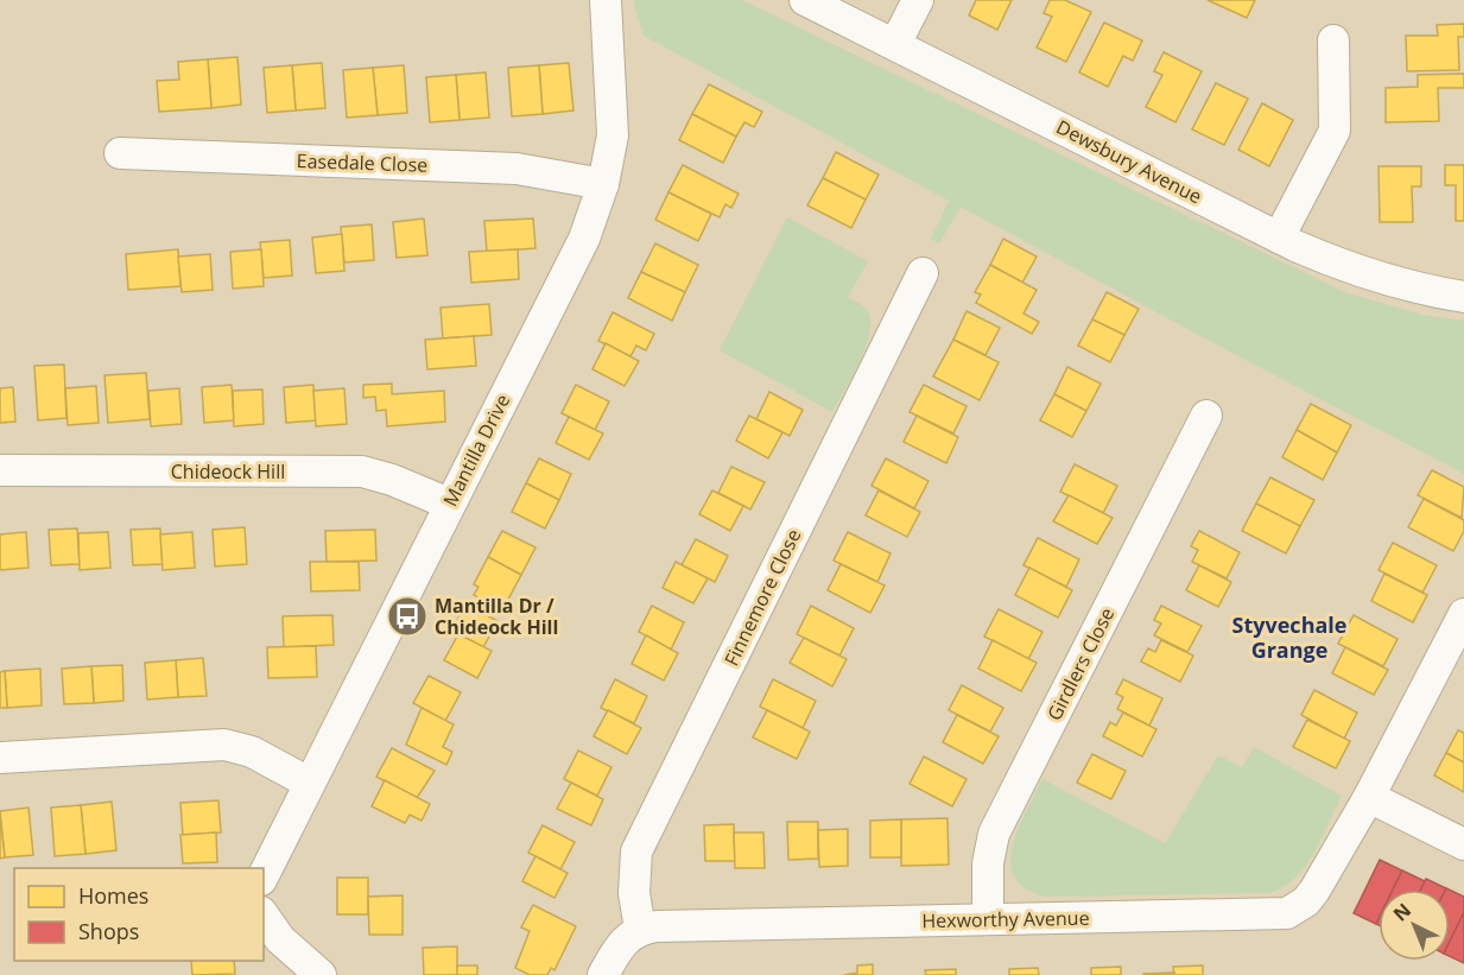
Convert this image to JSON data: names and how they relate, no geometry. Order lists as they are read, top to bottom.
{
  "streets": {
    "street": [
      "Dewsbury Avenue",
      "Easedale Close",
      "Mantilla Drive",
      "Chideock Hill",
      "Finnemore Close",
      "Girdlers Close",
      "Hexworthy Avenue"
    ]
  },
  "crossings": [
    ["Easedale Close", "Mantilla Drive"],
    ["Mantilla Drive", "Chideock Hill"],
    ["Finnemore Close", "Hexworthy Avenue"],
    ["Girdlers Close", "Hexworthy Avenue"]
  ],
  "districts": ["Styvechale Grange"],
  "places": {
    "bus stop": ["Mantilla Dr / Chideock Hill"]
  },
  "legend": ["Homes", "Shops"],
  "north": "top left"
}
